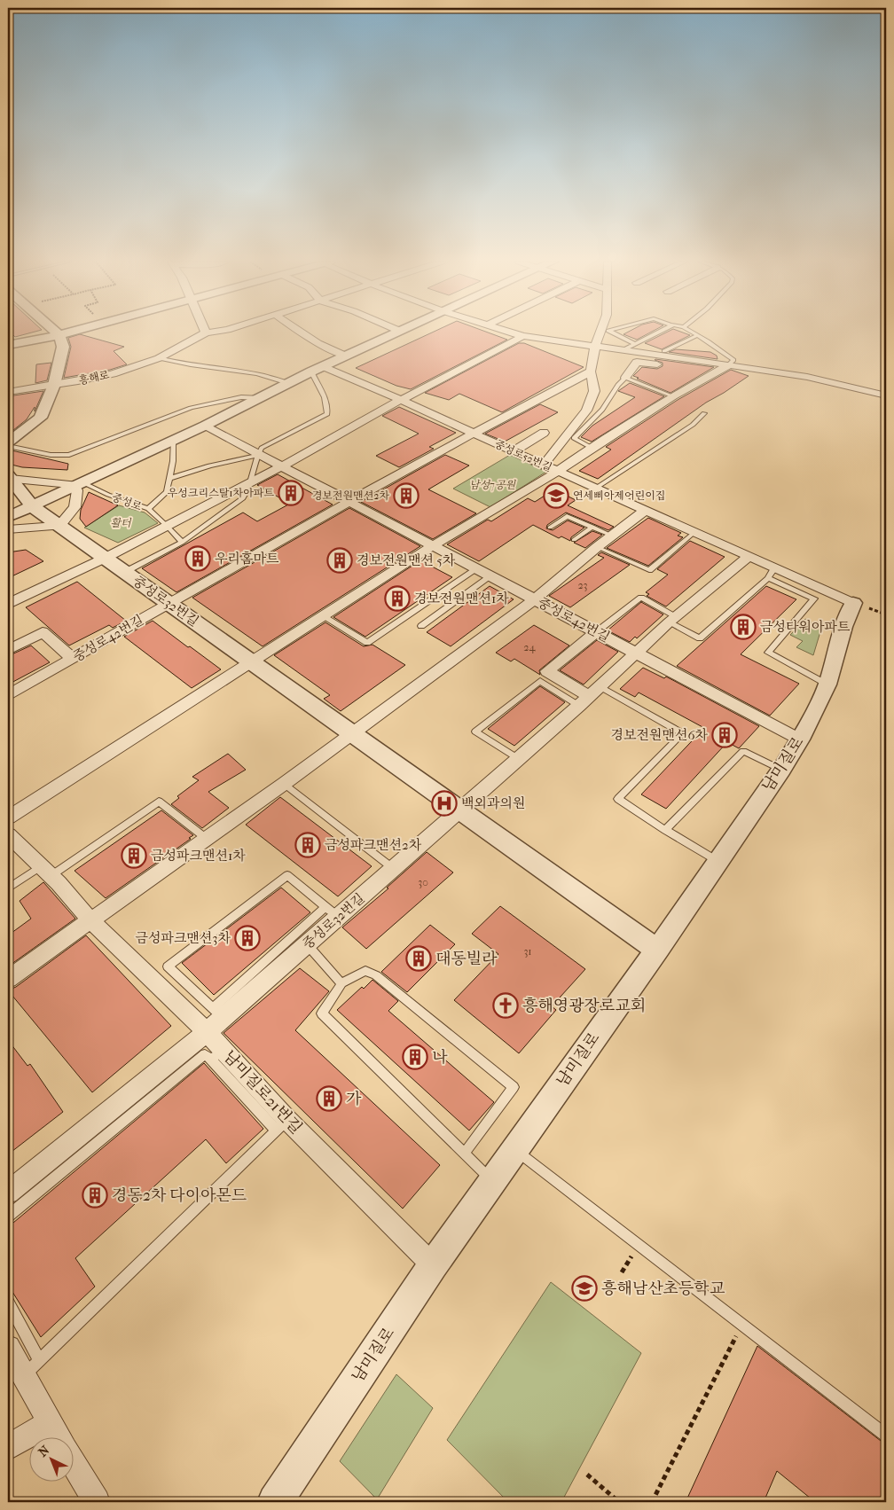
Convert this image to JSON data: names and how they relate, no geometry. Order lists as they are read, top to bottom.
{
  "streets": {
    "street": [
      "흥해로",
      "중성로52번길",
      "중성로32번길",
      "중성로42번길",
      "남미질로",
      "남미질로21번길"
    ],
    "lane": ["중성로"]
  },
  "crossings": [
    ["중성로52번길", "남미질로"],
    ["중성로32번길", "중성로42번길"],
    ["중성로32번길", "남미질로"],
    ["중성로32번길", "남미질로21번길"],
    ["중성로42번길", "남미질로"],
    ["남미질로", "남미질로21번길"]
  ],
  "parks": ["남성7공원", "활터"],
  "places": {
    "building": [
      "우성크리스탈1차아파트",
      "경보전원맨션2차",
      "우리홈마트",
      "경보전원맨션 5차",
      "경보전원맨션1차",
      "금성타워아파트",
      "경보전원맨션6차",
      "금성파크맨션2차",
      "금성파크맨션1차",
      "금성파크맨션3차",
      "대동빌라",
      "나",
      "가",
      "경동2차 다이아몬드"
    ],
    "school or university": ["연세삐아제어린이집", "흥해남산초등학교"],
    "hospital": ["백외과의원"],
    "church": ["흥해영광장로교회"]
  },
  "house_numbers": [
    "23",
    "24",
    "30",
    "31"
  ],
  "north": "top left"
}
